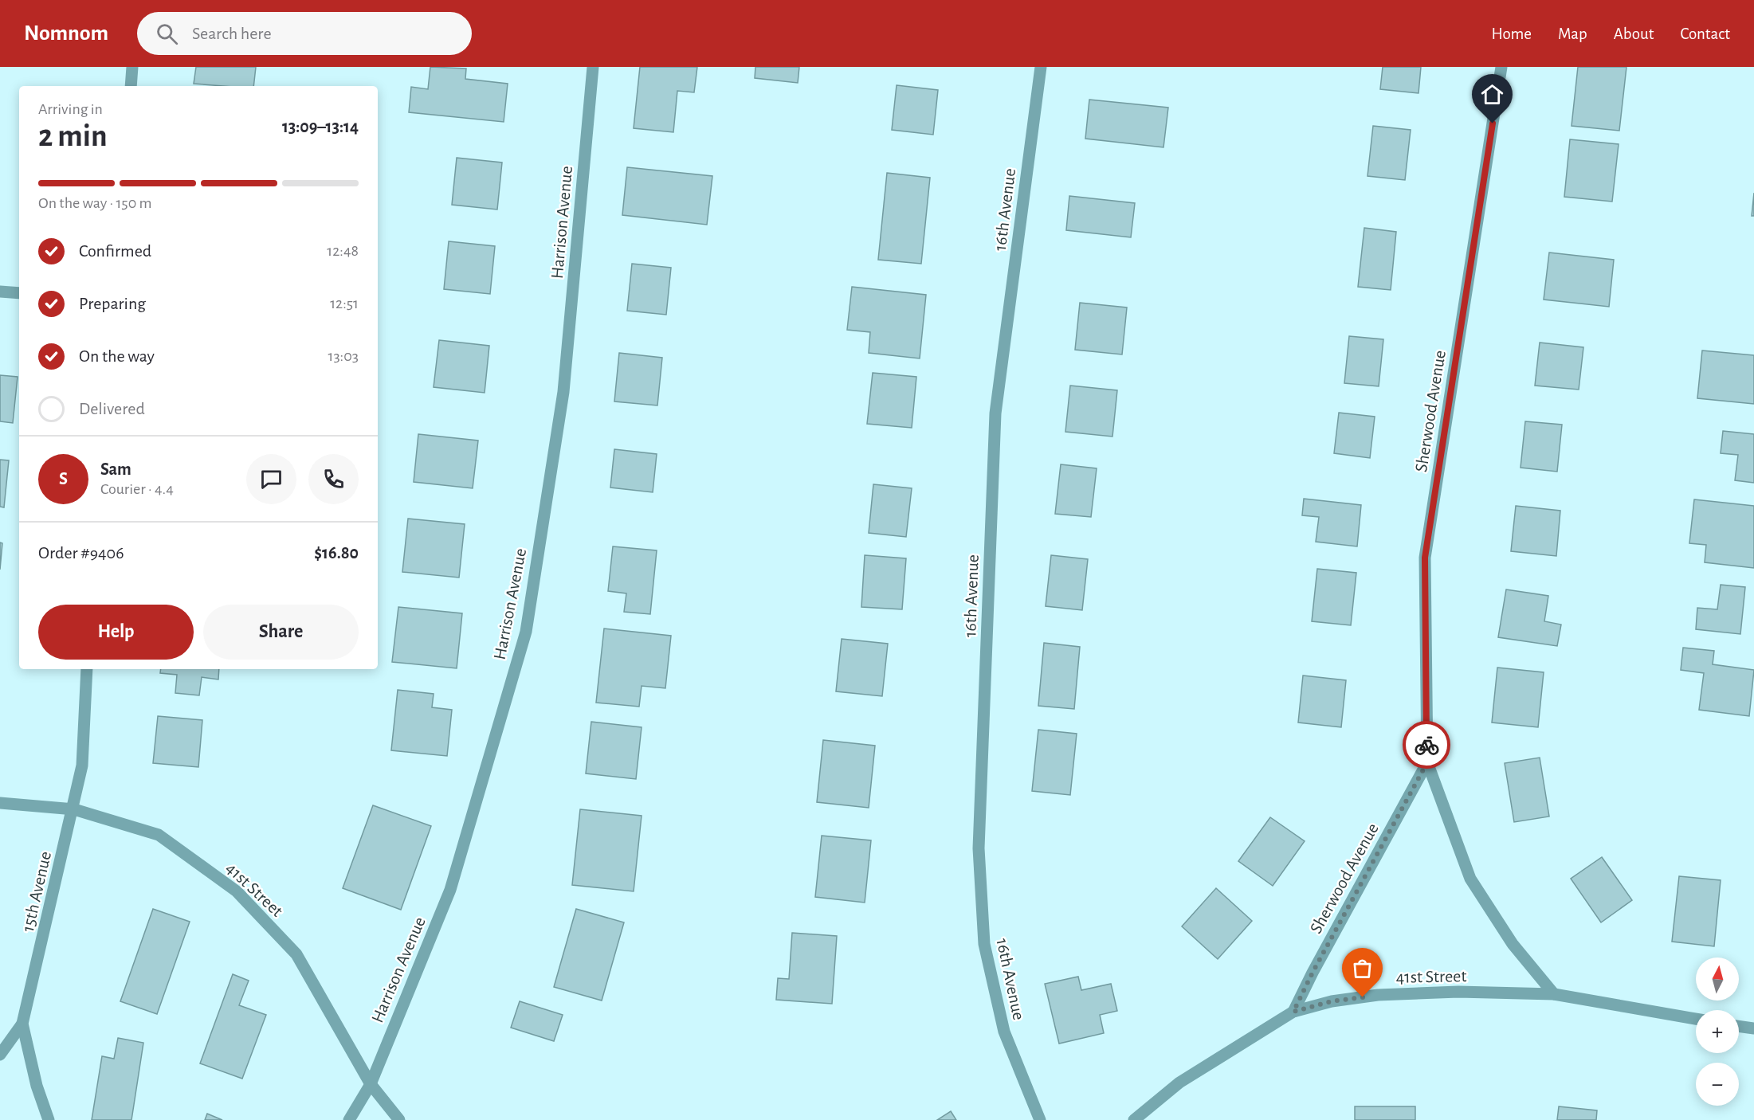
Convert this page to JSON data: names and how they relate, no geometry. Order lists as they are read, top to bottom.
{
  "streets": {
    "street": [
      "16th Avenue",
      "Harrison Avenue",
      "Sherwood Avenue",
      "41st Street",
      "15th Avenue"
    ]
  },
  "crossings": [
    ["Harrison Avenue", "41st Street"],
    ["Sherwood Avenue", "41st Street"],
    ["41st Street", "15th Avenue"]
  ],
  "north": "top",
  "page": {
    "header": "Nomnom",
    "search": "Search here",
    "nav": [
      "Home",
      "Map",
      "About",
      "Contact"
    ],
    "heading": ["2 min", "Arriving in", "13:09–13:14"],
    "panel": [
      "Sam",
      "Courier · 4.4",
      "Order #9406",
      "$16.80"
    ],
    "bar": "On the way · 150 m",
    "list": [
      ["Confirmed", "12:48"],
      ["Preparing", "12:51"],
      ["On the way", "13:03"],
      "Delivered"
    ],
    "round": "S",
    "buttons": ["Help", "Share"],
    "map_buttons": ["+", "−"]
  }
}
